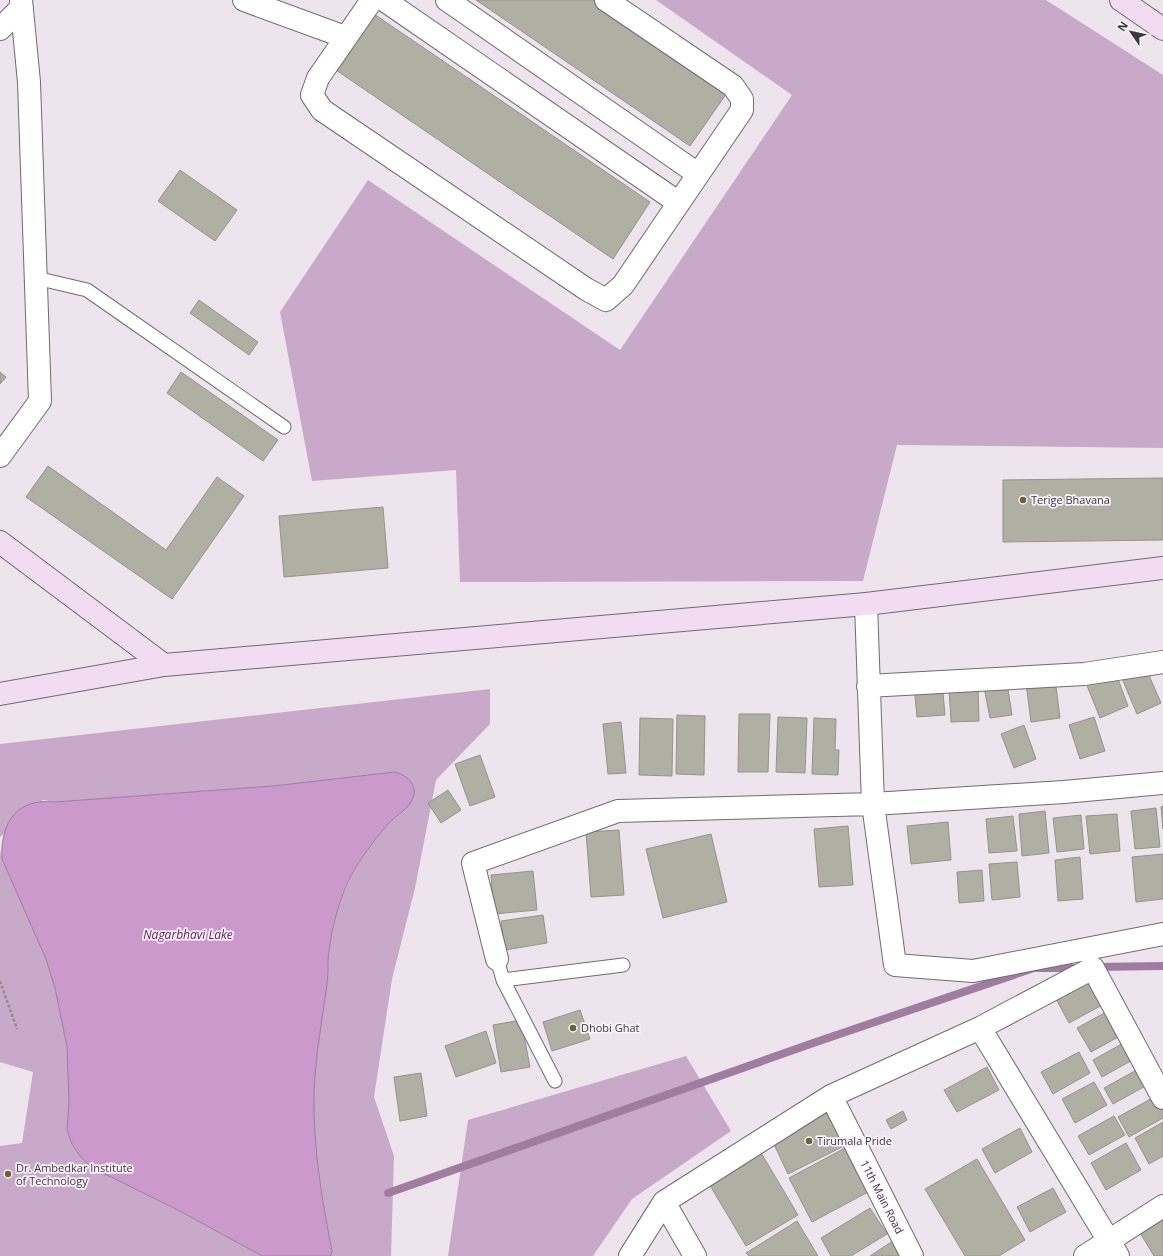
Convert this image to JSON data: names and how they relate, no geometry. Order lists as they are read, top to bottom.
{
  "streets": {
    "street": ["11th Main Road"]
  },
  "water": ["Nagarbhavi Lake"],
  "places": [
    "Terige Bhavana",
    "Dhobi Ghat",
    "Tirumala Pride",
    "Dr. Ambedkar Institute of Technology"
  ],
  "north": "top left"
}
